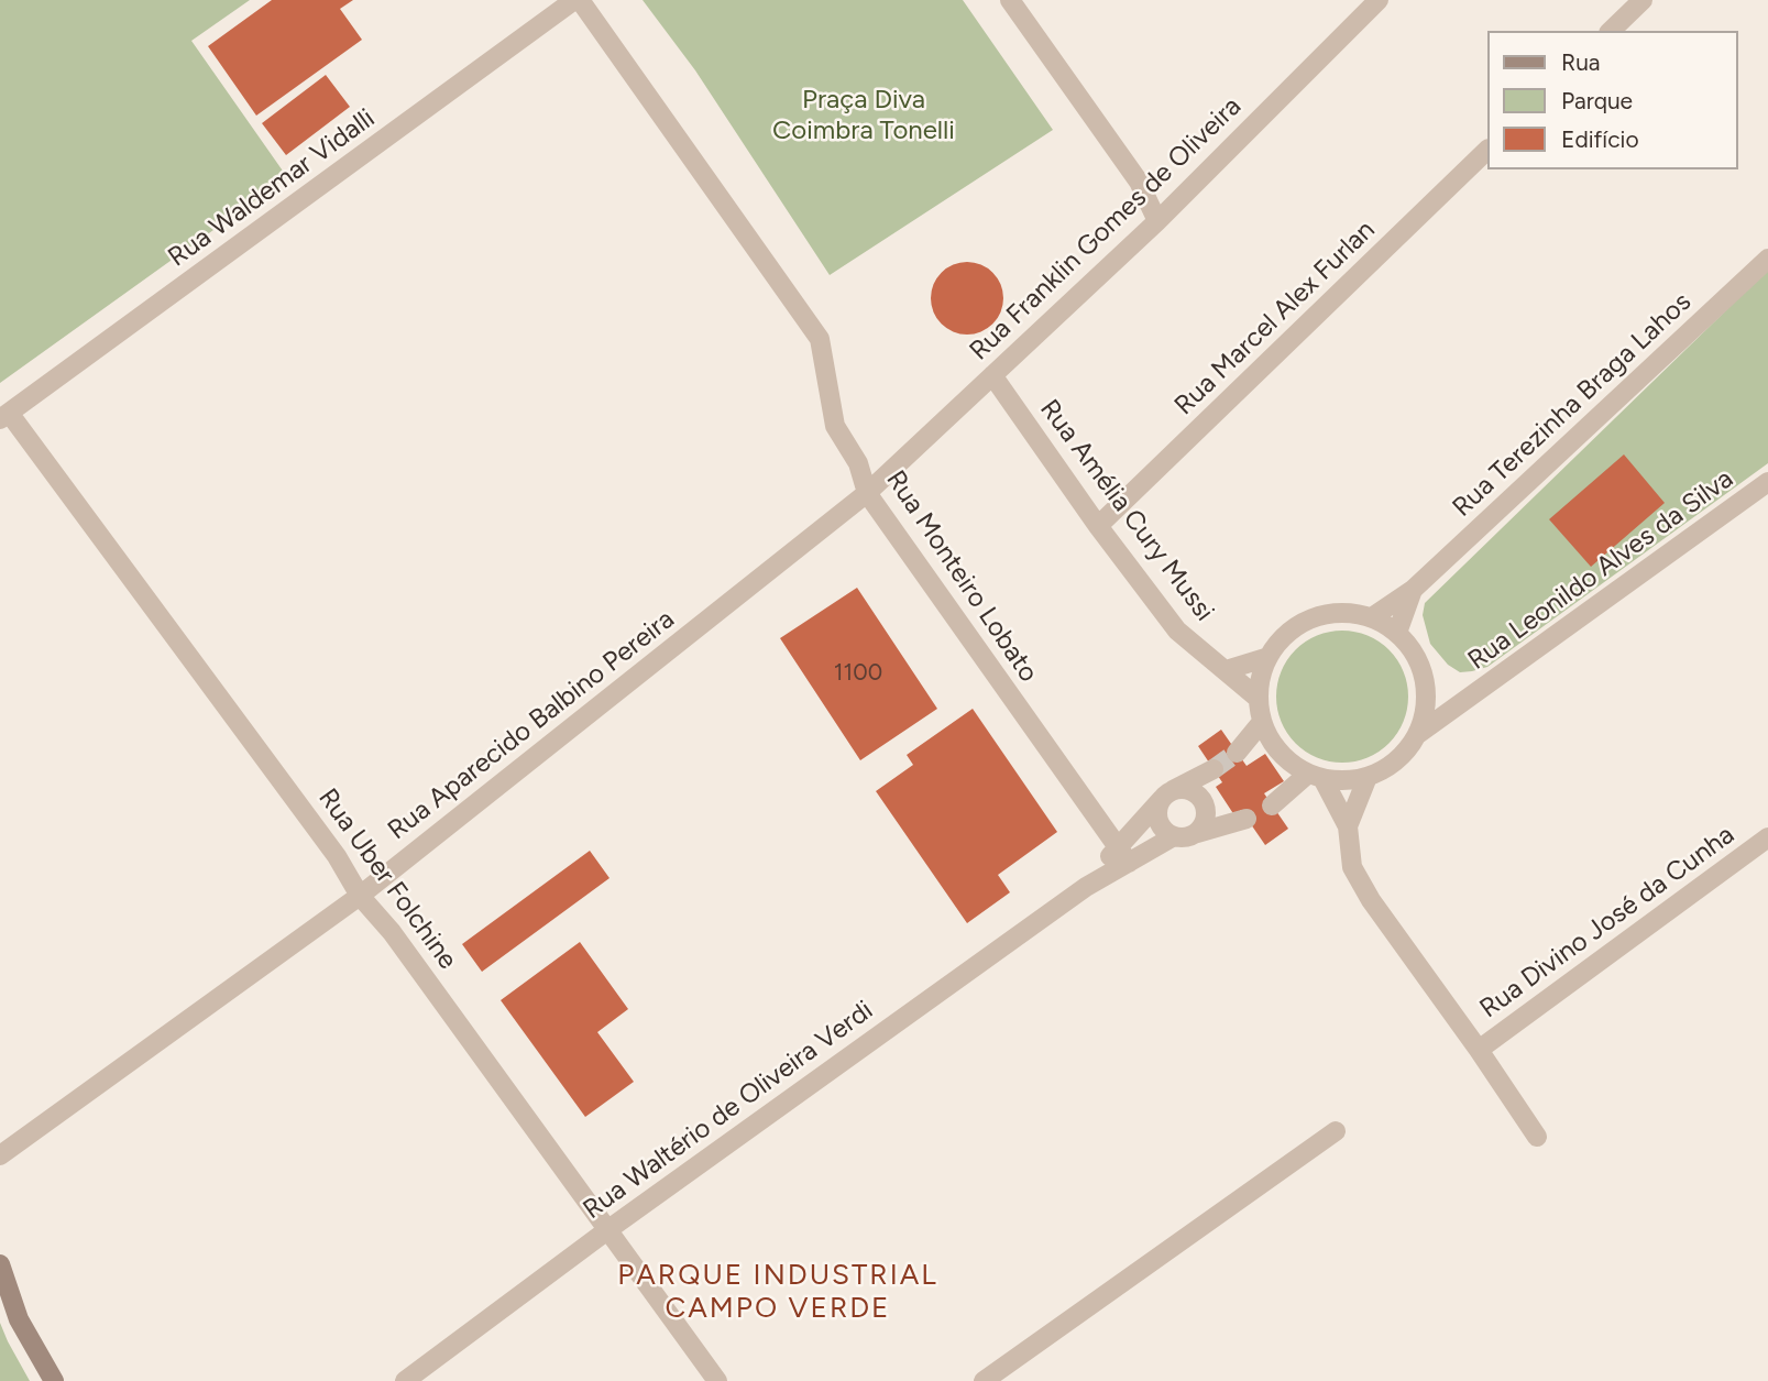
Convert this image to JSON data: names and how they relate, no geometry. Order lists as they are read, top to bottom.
{
  "streets": {
    "street": [
      "Rua Waldemar Vidalli",
      "Rua Franklin Gomes de Oliveira",
      "Rua Marcel Alex Furlan",
      "Rua Terezinha Braga Lahos",
      "Rua Amélia Cury Mussi",
      "Rua Leonildo Alves da Silva",
      "Rua Monteiro Lobato",
      "Rua Aparecido Balbino Pereira",
      "Rua Uber Folchine",
      "Rua Divino José da Cunha",
      "Rua Waltério de Oliveira Verdi"
    ]
  },
  "crossings": [
    ["Rua Waldemar Vidalli", "Rua Monteiro Lobato"],
    ["Rua Waldemar Vidalli", "Rua Uber Folchine"],
    ["Rua Franklin Gomes de Oliveira", "Rua Amélia Cury Mussi"],
    ["Rua Franklin Gomes de Oliveira", "Rua Monteiro Lobato"],
    ["Rua Franklin Gomes de Oliveira", "Rua Aparecido Balbino Pereira"],
    ["Rua Marcel Alex Furlan", "Rua Amélia Cury Mussi"],
    ["Rua Terezinha Braga Lahos", "Rua Amélia Cury Mussi"],
    ["Rua Terezinha Braga Lahos", "Rua Leonildo Alves da Silva"],
    ["Rua Amélia Cury Mussi", "Rua Leonildo Alves da Silva"],
    ["Rua Monteiro Lobato", "Rua Aparecido Balbino Pereira"],
    ["Rua Monteiro Lobato", "Rua Waltério de Oliveira Verdi"],
    ["Rua Aparecido Balbino Pereira", "Rua Uber Folchine"],
    ["Rua Uber Folchine", "Rua Waltério de Oliveira Verdi"]
  ],
  "districts": ["PARQUE INDUSTRIAL CAMPO VERDE"],
  "parks": ["Praça Diva Coimbra Tonelli"],
  "house_numbers": ["1100"],
  "legend": ["Rua", "Parque", "Edifício"]
}
